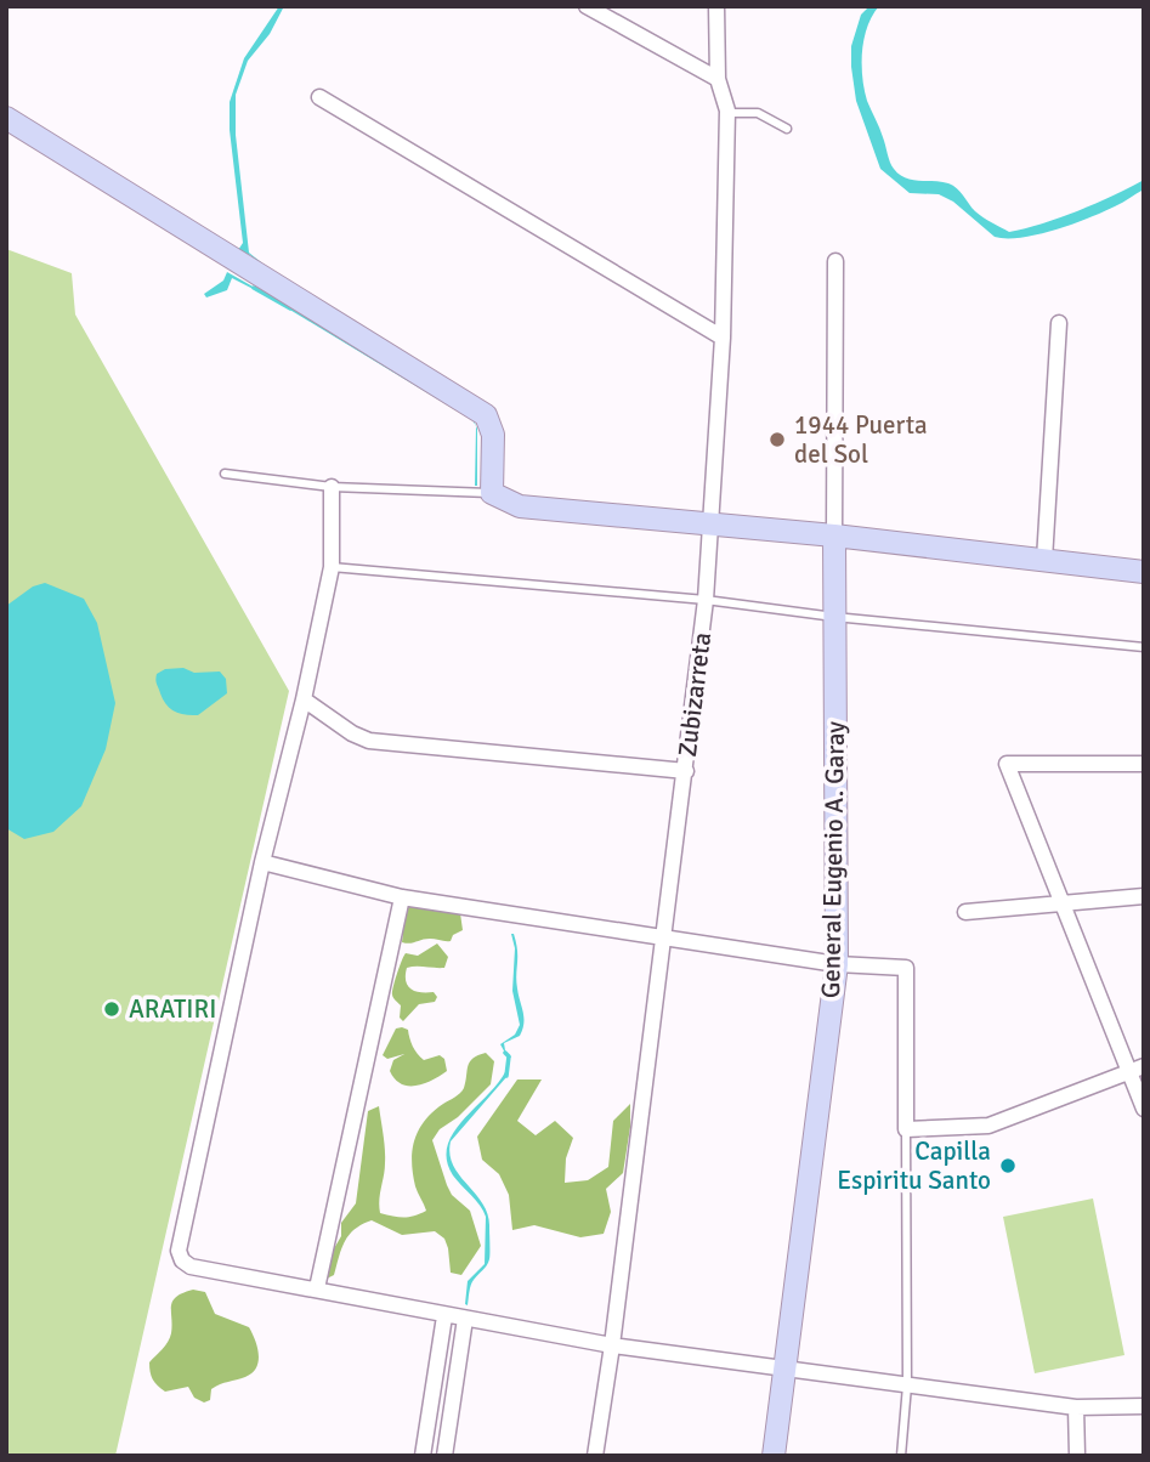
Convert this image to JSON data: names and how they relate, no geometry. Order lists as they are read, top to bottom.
{
  "streets": {
    "street": ["Zubizarreta", "General Eugenio A. Garay"]
  },
  "places": ["1944 Puerta del Sol", "ARATIRI", "Capilla Espiritu Santo"]
}
